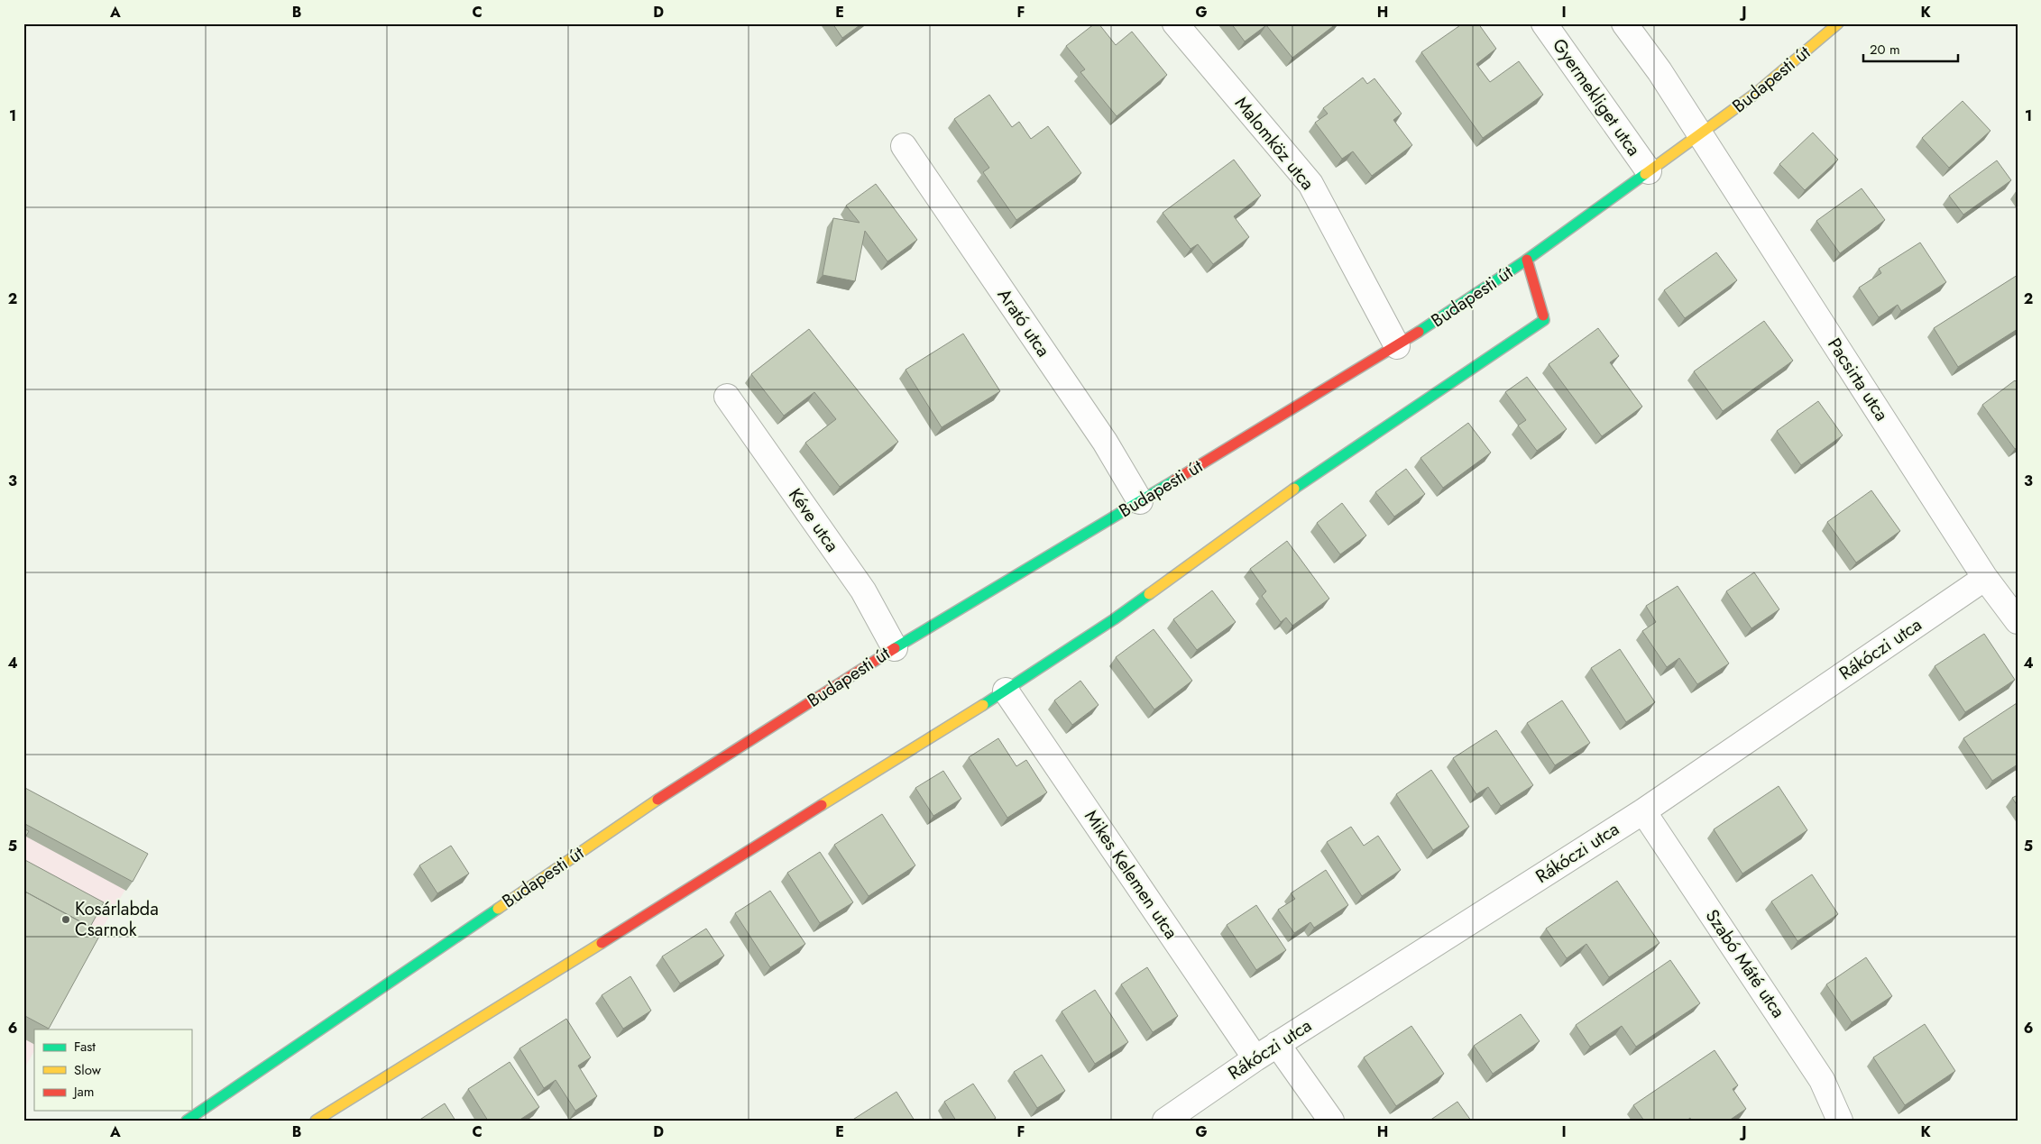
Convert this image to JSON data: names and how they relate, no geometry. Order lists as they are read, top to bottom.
{
  "streets": {
    "street": [
      "Budapesti út",
      "Gyermekliget utca",
      "Malomköz utca",
      "Arató utca",
      "Pacsirta utca",
      "Kéve utca",
      "Rákóczi utca",
      "Mikes Kelemen utca",
      "Szabó Máté utca"
    ]
  },
  "crossings": [
    ["Budapesti út", "Gyermekliget utca"],
    ["Budapesti út", "Malomköz utca"],
    ["Budapesti út", "Arató utca"],
    ["Budapesti út", "Pacsirta utca"],
    ["Budapesti út", "Kéve utca"],
    ["Budapesti út", "Mikes Kelemen utca"],
    ["Pacsirta utca", "Rákóczi utca"],
    ["Rákóczi utca", "Mikes Kelemen utca"],
    ["Rákóczi utca", "Szabó Máté utca"]
  ],
  "places": ["Kosárlabda Csarnok"],
  "legend": ["Fast", "Slow", "Jam"],
  "scale_bar": "20 m",
  "grid": {
    "columns": [
      "A",
      "B",
      "C",
      "D",
      "E",
      "F",
      "G",
      "H",
      "I",
      "J",
      "K"
    ],
    "rows": [
      "1",
      "2",
      "3",
      "4",
      "5",
      "6"
    ]
  }
}
